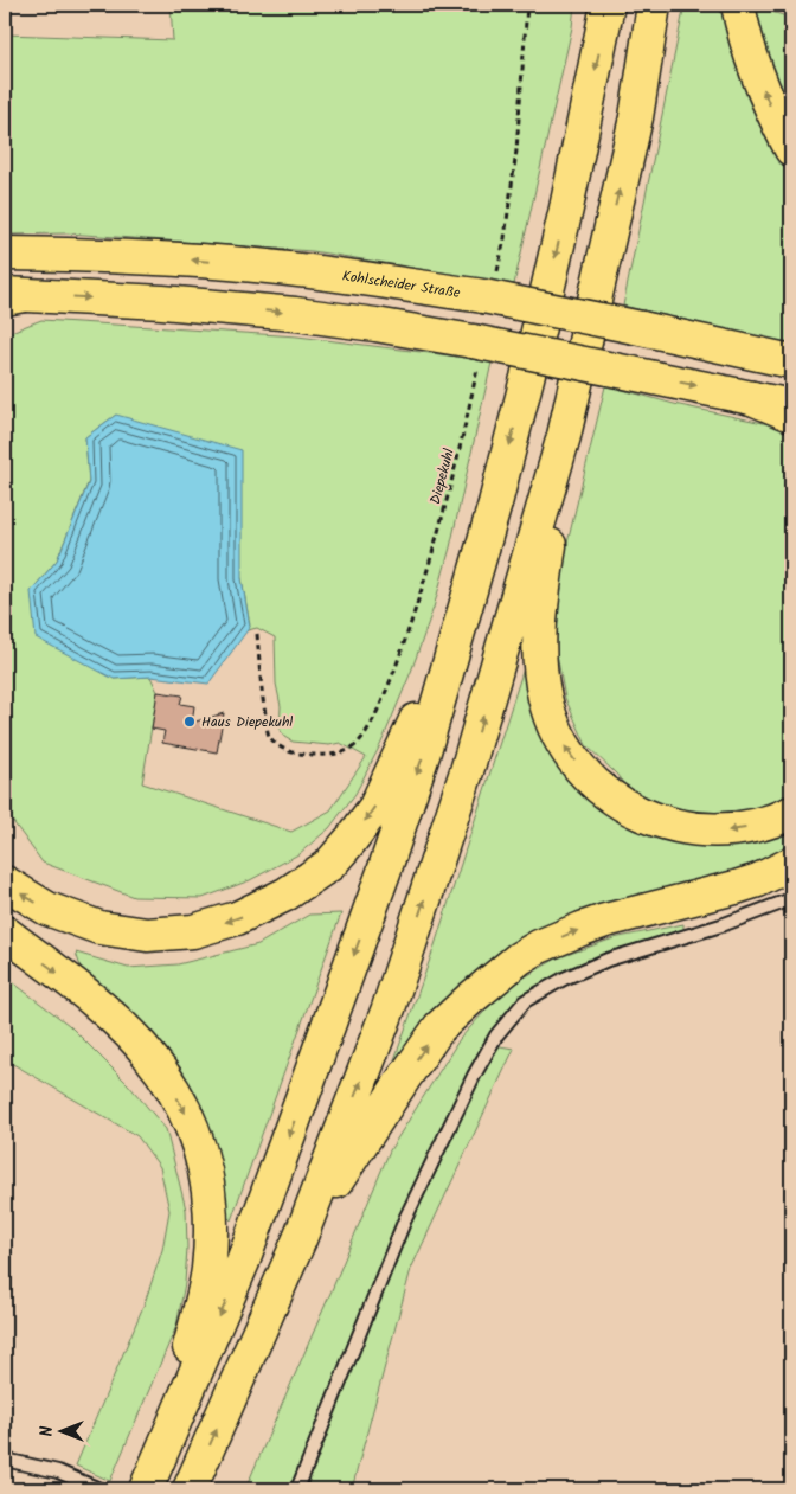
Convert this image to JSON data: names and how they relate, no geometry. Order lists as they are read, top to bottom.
{
  "streets": {
    "main road": ["Kohlscheider Straße"],
    "path": ["Diepekuhl"]
  },
  "places": ["Haus Diepekuhl"],
  "north": "left"
}
